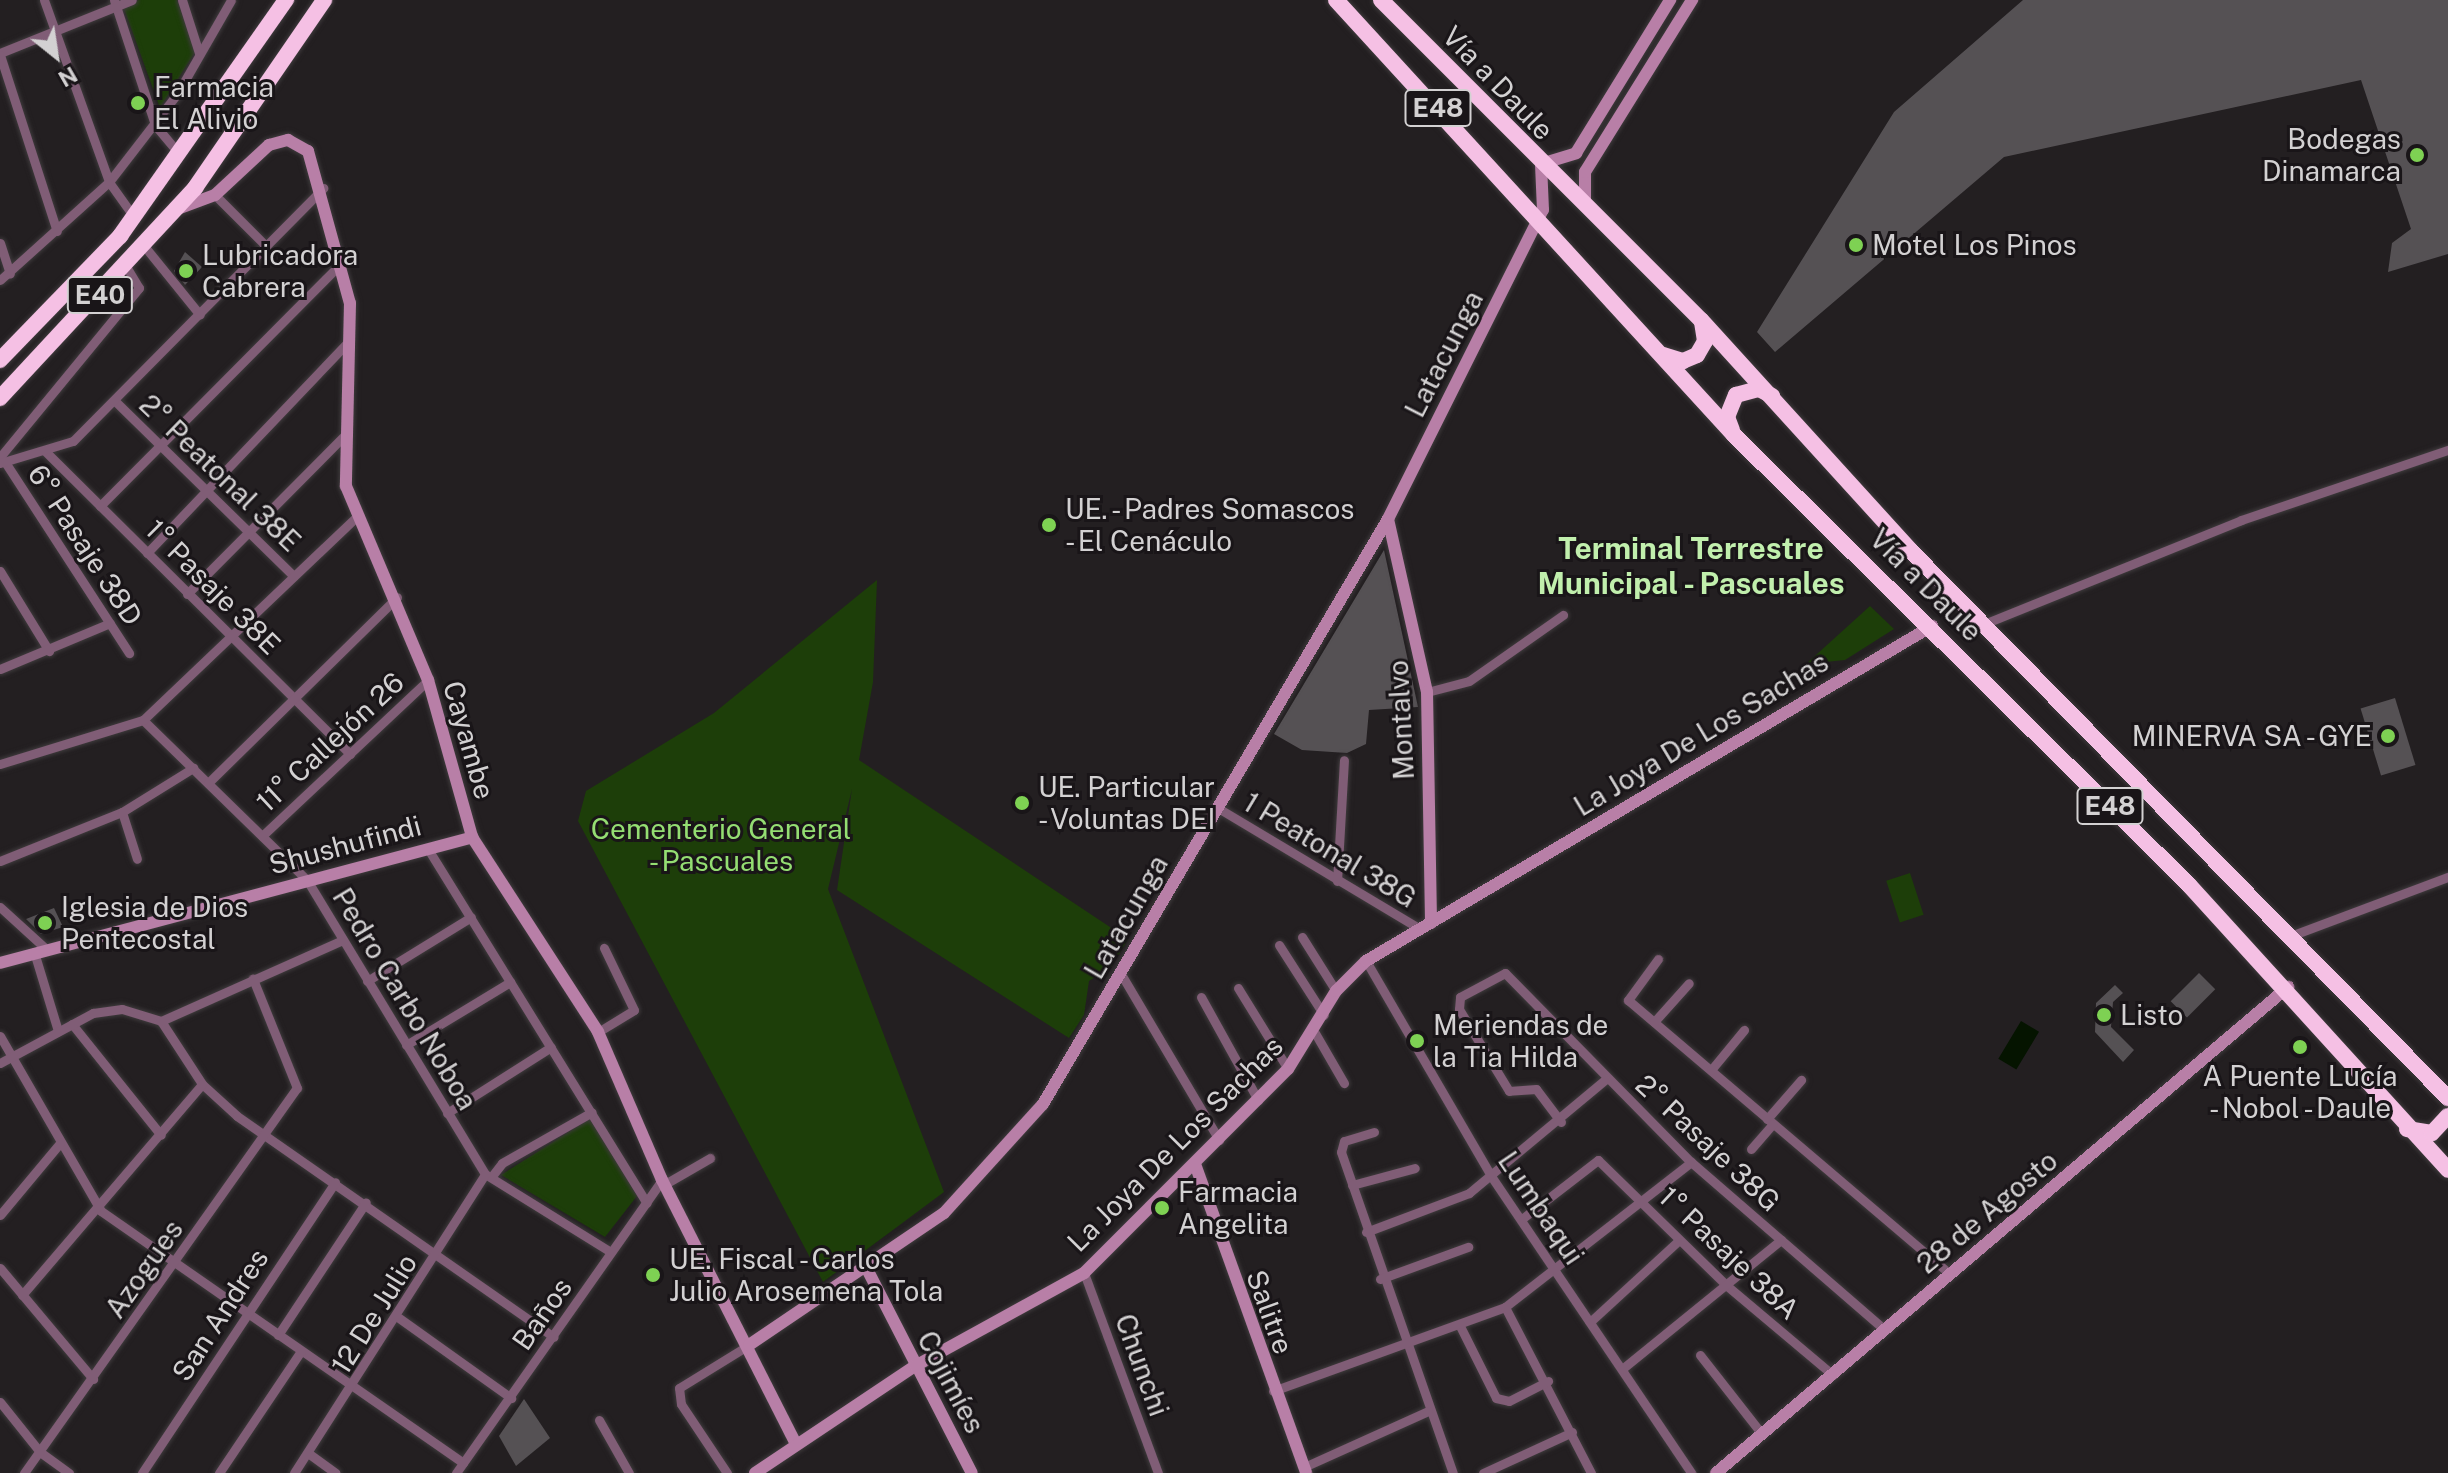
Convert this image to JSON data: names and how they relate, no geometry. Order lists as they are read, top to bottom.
{
  "streets": {
    "highway": ["Vía a Daule", "E48", "E40"],
    "street": [
      "Latacunga",
      "2° Peatonal 38E",
      "6° Pasaje 38D",
      "1° Pasaje 38E",
      "Montalvo",
      "La Joya De Los Sachas",
      "Cayambe",
      "11° Callejón 26",
      "Shushufindi",
      "1 Peatonal 38G",
      "Pedro Carbo Noboa",
      "2° Pasaje 38G",
      "Lumbaqui",
      "28 de Agosto",
      "1° Pasaje 38A",
      "Azogues",
      "Salitre",
      "12 De Julio",
      "Baños",
      "San Andres",
      "Chunchi",
      "Cojimíes"
    ]
  },
  "crossings": [
    ["Vía a Daule", "Latacunga"],
    ["Vía a Daule", "La Joya De Los Sachas"],
    ["Vía a Daule", "28 de Agosto"],
    ["E40", "Cayambe"],
    ["Latacunga", "Montalvo"],
    ["Latacunga", "Cayambe"],
    ["Latacunga", "1 Peatonal 38G"],
    ["Latacunga", "Cojimíes"],
    ["1° Pasaje 38E", "11° Callejón 26"],
    ["Montalvo", "La Joya De Los Sachas"],
    ["Montalvo", "1 Peatonal 38G"],
    ["La Joya De Los Sachas", "Cayambe"],
    ["La Joya De Los Sachas", "1 Peatonal 38G"],
    ["La Joya De Los Sachas", "Lumbaqui"],
    ["La Joya De Los Sachas", "Salitre"],
    ["La Joya De Los Sachas", "Chunchi"],
    ["La Joya De Los Sachas", "Cojimíes"],
    ["Cayambe", "11° Callejón 26"],
    ["Cayambe", "Shushufindi"],
    ["Cayambe", "Baños"],
    ["11° Callejón 26", "Pedro Carbo Noboa"],
    ["Shushufindi", "Pedro Carbo Noboa"],
    ["Pedro Carbo Noboa", "12 De Julio"],
    ["Pedro Carbo Noboa", "Baños"],
    ["2° Pasaje 38G", "28 de Agosto"],
    ["Lumbaqui", "1° Pasaje 38A"],
    ["28 de Agosto", "1° Pasaje 38A"]
  ],
  "districts": ["Terminal Terrestre Municipal - Pascuales"],
  "parks": ["Cementerio General - Pascuales"],
  "places": [
    "Farmacia El Alivio",
    "Bodegas Dinamarca",
    "Motel Los Pinos",
    "Lubricadora Cabrera",
    "UE. - Padres Somascos - El Cenáculo",
    "MINERVA SA - GYE",
    "UE. Particular - Voluntas DEI",
    "Iglesia de Dios Pentecostal",
    "Listo",
    "Meriendas de la Tia Hilda",
    "A Puente Lucía - Nobol - Daule",
    "Farmacia Angelita",
    "UE. Fiscal - Carlos Julio Arosemena Tola"
  ],
  "north": "bottom right"
}
